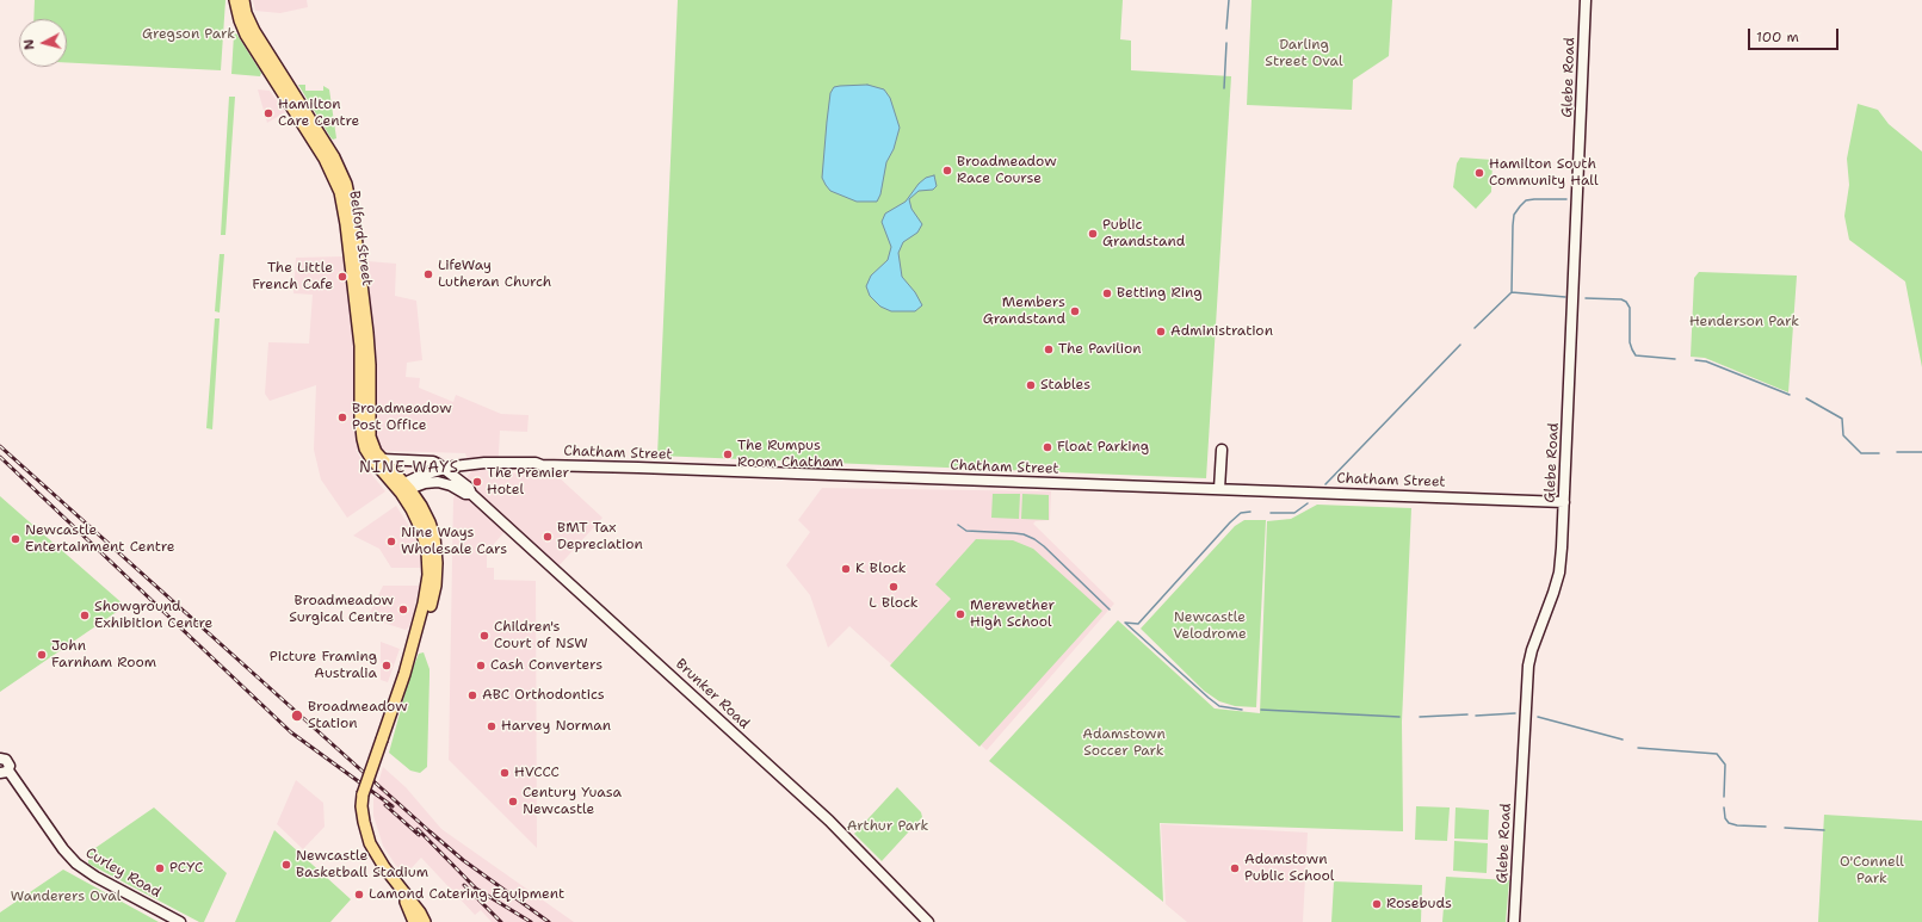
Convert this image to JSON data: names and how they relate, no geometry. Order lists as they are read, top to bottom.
{
  "streets": {
    "main road": [
      "Glebe Road",
      "Belford Street",
      "Chatham Street",
      "Brunker Road",
      "Curley Road"
    ]
  },
  "crossings": [
    ["Glebe Road", "Chatham Street"],
    ["Belford Street", "Chatham Street"],
    ["Belford Street", "Brunker Road"],
    ["Chatham Street", "Brunker Road"]
  ],
  "districts": ["NINE WAYS"],
  "parks": [
    "Gregson Park",
    "Darling Street Oval",
    "Henderson Park",
    "Newcastle Velodrome",
    "Adamstown Soccer Park",
    "Arthur Park",
    "O'Connell Park",
    "Wanderers Oval"
  ],
  "places": [
    "Hamilton Care Centre",
    "Broadmeadow Race Course",
    "Hamilton South Community Hall",
    "Public Grandstand",
    "LifeWay Lutheran Church",
    "The Little French Cafe",
    "Betting Ring",
    "Members Grandstand",
    "Administration",
    "The Pavilion",
    "Stables",
    "Broadmeadow Post Office",
    "Float Parking",
    "The Rumpus Room Chatham",
    "The Premier Hotel",
    "BMT Tax Depreciation",
    "Newcastle Entertainment Centre",
    "Nine Ways Wholesale Cars",
    "K Block",
    "L Block",
    "Broadmeadow Surgical Centre",
    "Merewether High School",
    "Showground Exhibition Centre",
    "Children's Court of NSW",
    "John Farnham Room",
    "Picture Framing Australia",
    "Cash Converters",
    "ABC Orthodontics",
    "Broadmeadow Station",
    "Harvey Norman",
    "HVCCC",
    "Century Yuasa Newcastle",
    "Newcastle Basketball Stadium",
    "PCYC",
    "Adamstown Public School",
    "Lamond Catering Equipment",
    "Rosebuds"
  ],
  "scale_bar": "100 m",
  "north": "left"
}
